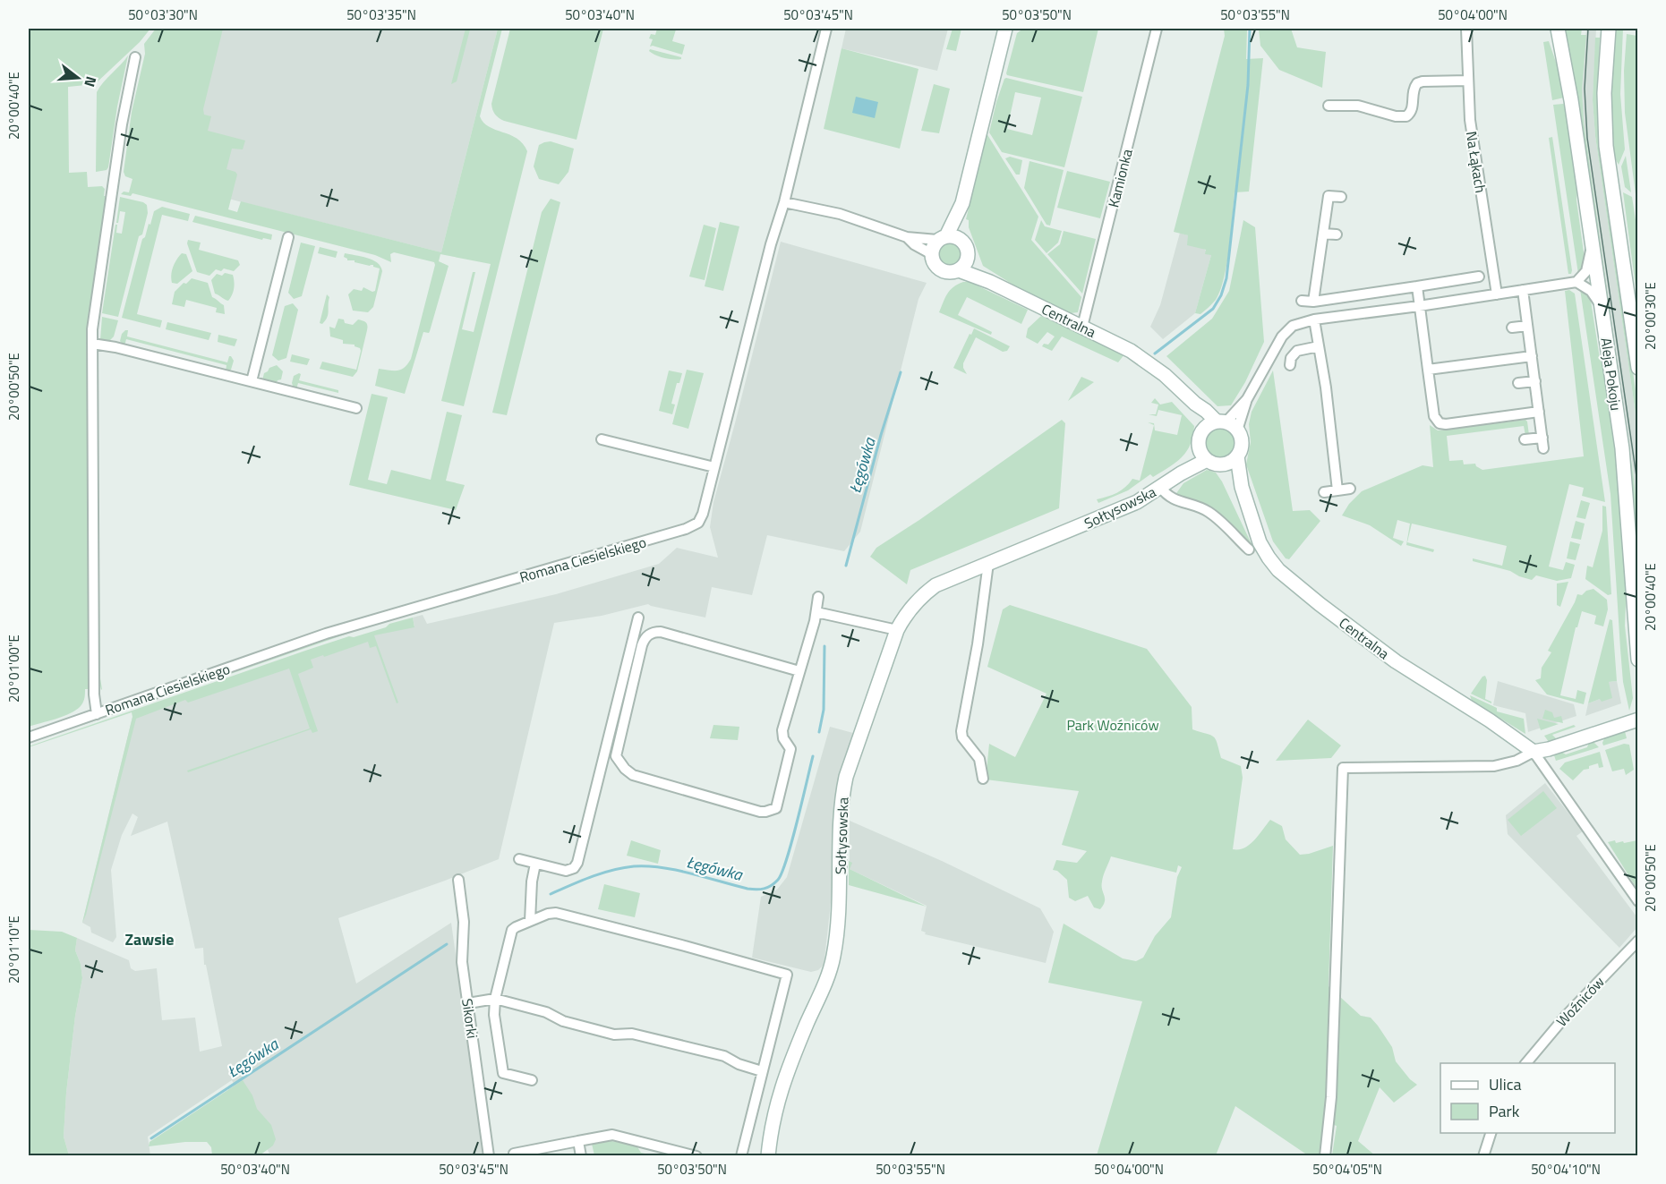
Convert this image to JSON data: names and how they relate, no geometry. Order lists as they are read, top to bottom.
{
  "streets": {
    "street": [
      "Na Łąkach",
      "Kamionka",
      "Centralna",
      "Aleja Pokoju",
      "Sołtysowska",
      "Romana Ciesielskiego",
      "Woźniców",
      "Sikorki"
    ]
  },
  "crossings": [
    ["Kamionka", "Centralna"],
    ["Centralna", "Sołtysowska"]
  ],
  "districts": ["Zawsie"],
  "water": ["Łęgówka"],
  "parks": ["Park Woźniców"],
  "legend": ["Ulica", "Park"],
  "north": "right",
  "coordinates": [
    "50°03'30\"N",
    "50°03'35\"N",
    "50°03'40\"N",
    "50°03'45\"N",
    "50°03'50\"N",
    "50°03'55\"N",
    "50°04'00\"N",
    "20°00'40\"E",
    "20°00'30\"E",
    "20°00'50\"E",
    "20°01'00\"E",
    "20°01'10\"E",
    "50°04'05\"N",
    "50°04'10\"N"
  ]
}
